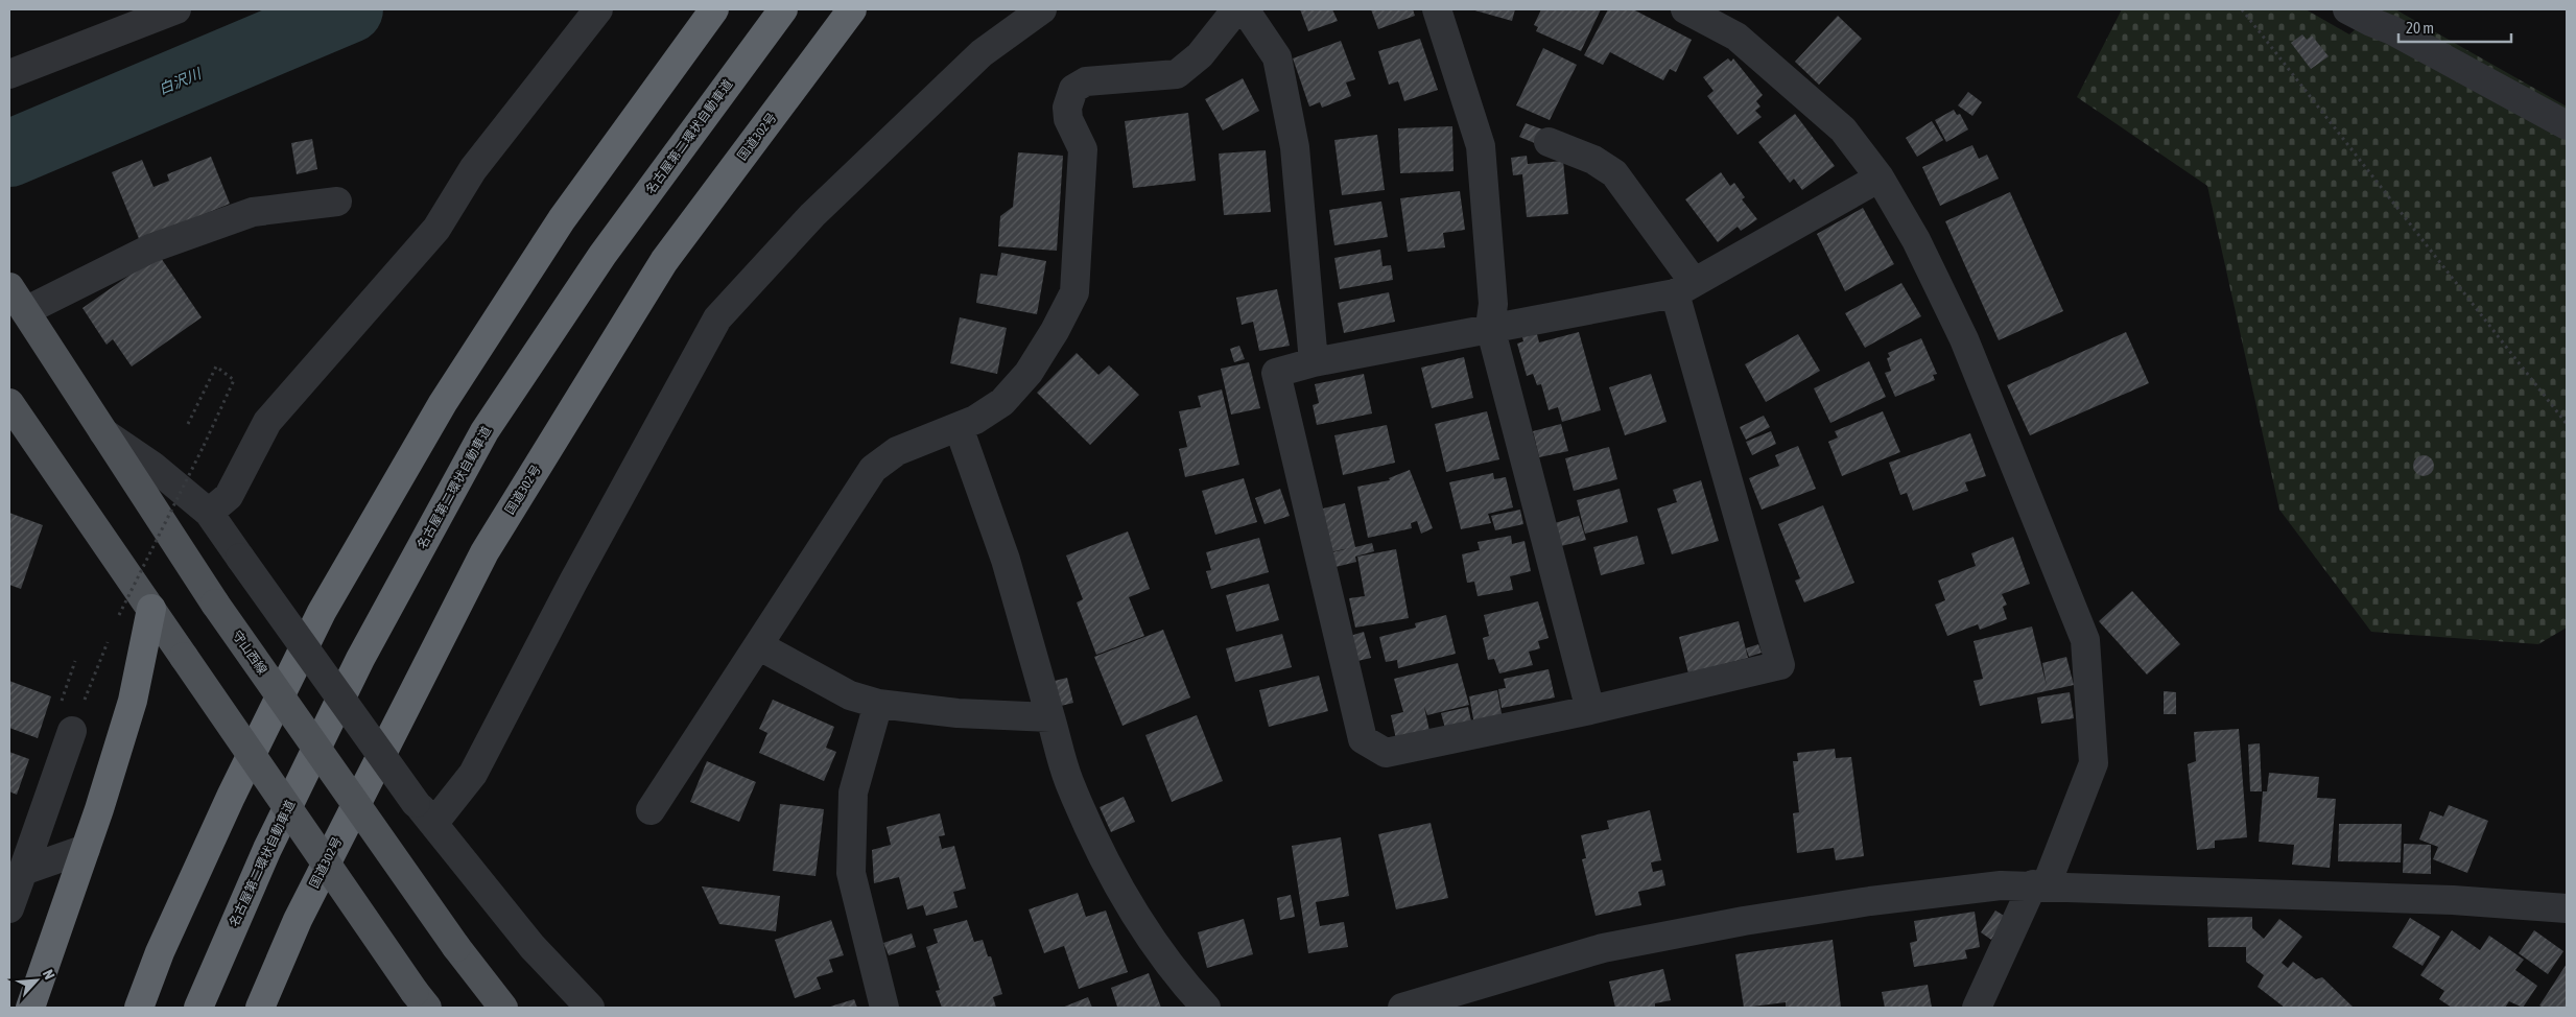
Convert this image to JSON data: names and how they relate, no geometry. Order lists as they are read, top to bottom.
{
  "streets": {
    "highway": ["名古屋第二環状自動車道", "国道302号"],
    "main road": ["守山西線"]
  },
  "water": ["白沢川"],
  "scale_bar": "20 m",
  "north": "top right"
}
